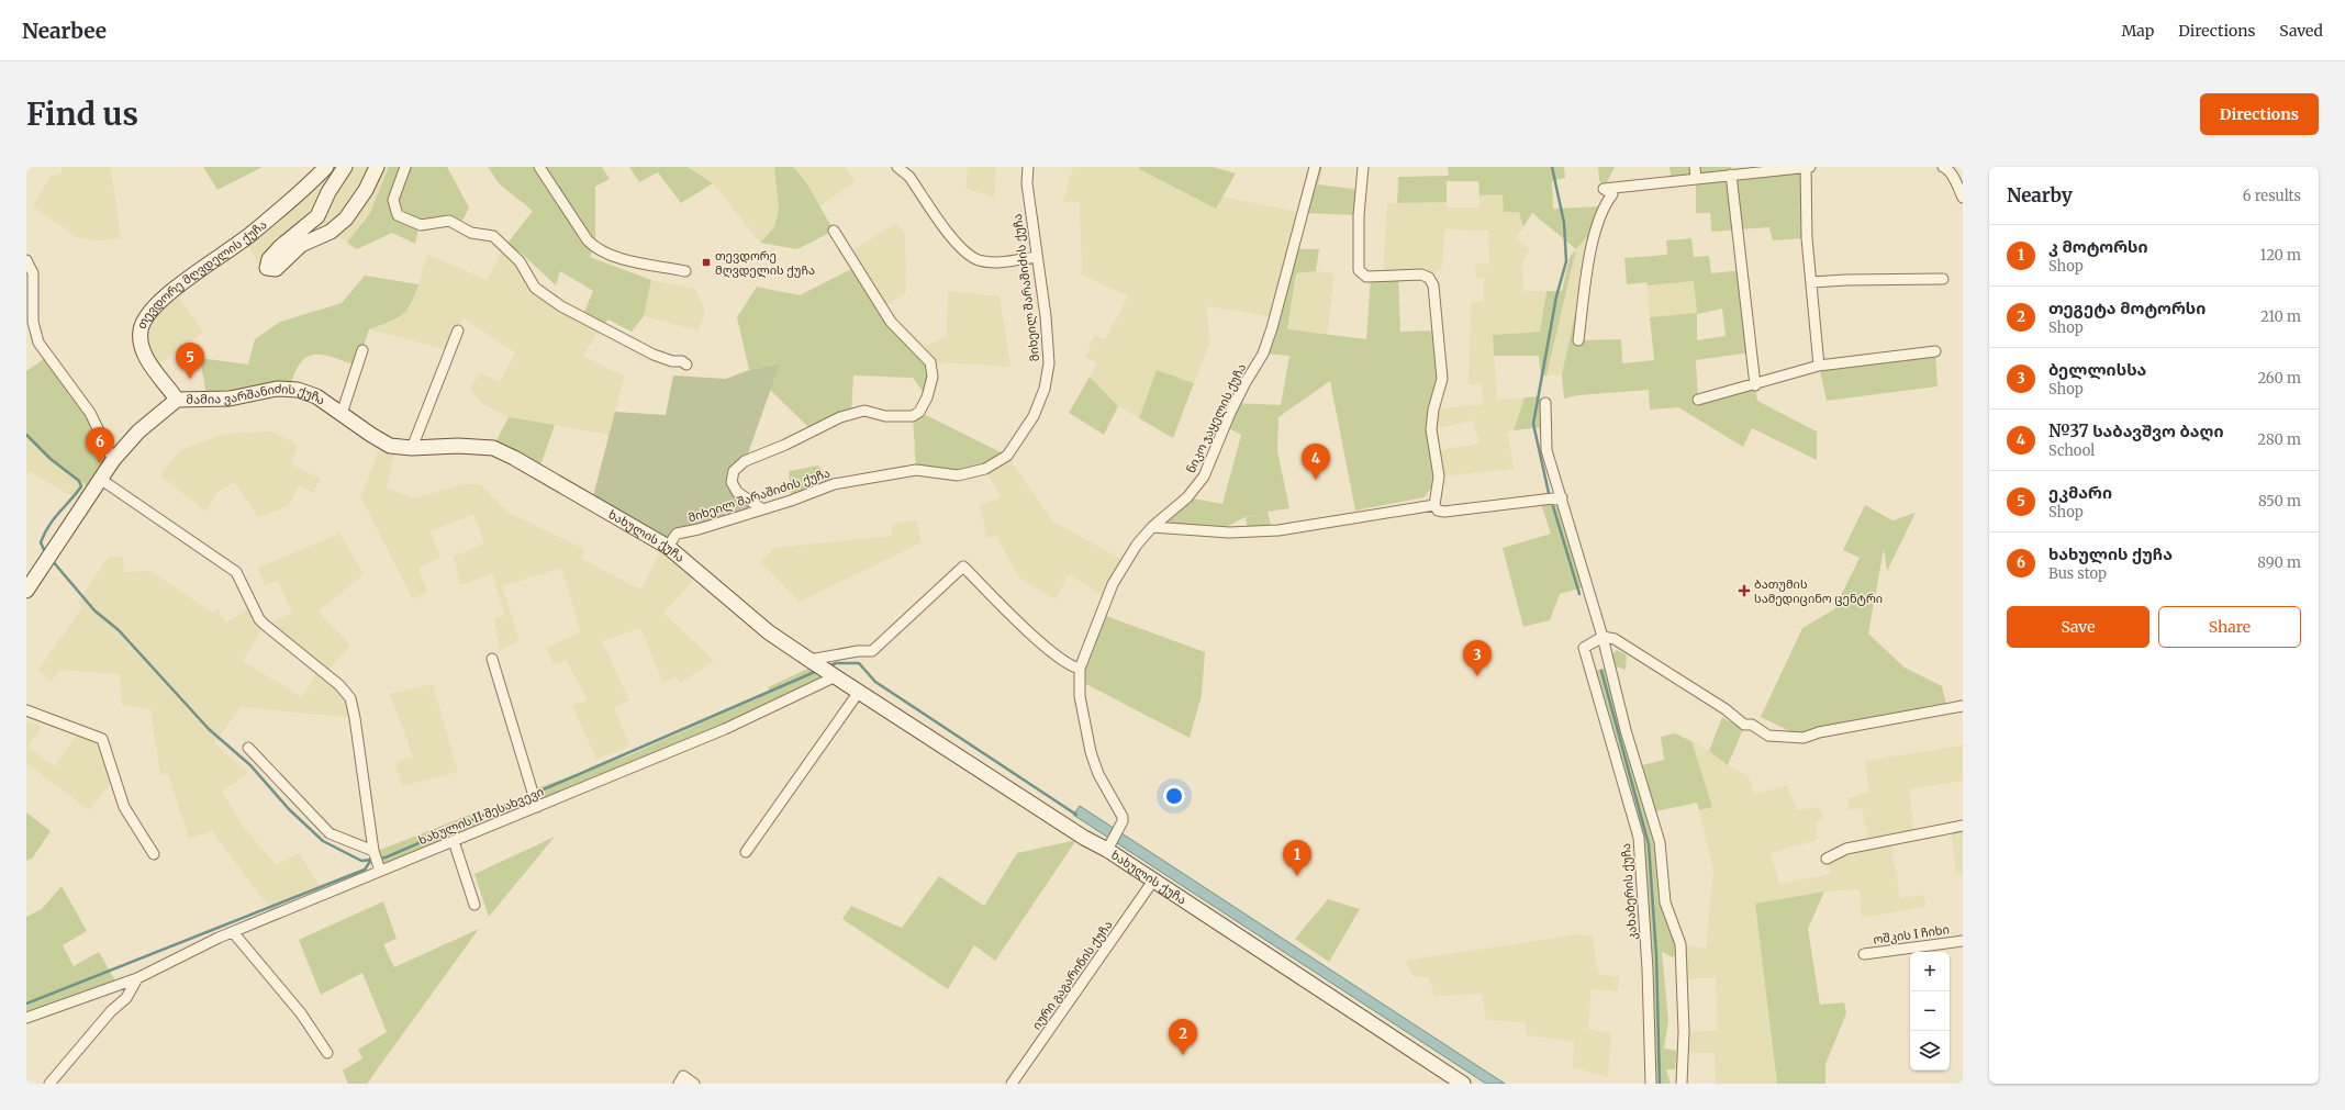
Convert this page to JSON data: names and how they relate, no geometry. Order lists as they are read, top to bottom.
{
  "streets": {
    "street": [
      "თევდორე მღვდელის ქუჩა",
      "მიხეილ შარაშიძის ქუჩა",
      "მამია ვარშანიძის ქუჩა",
      "ნიკო ჯაყელის ქუჩა",
      "ხახულის ქუჩა",
      "ხახულის II შესახვევი",
      "კახაბერის ქუჩა",
      "ოშკის I ჩიხი",
      "იური გაგარინის ქუჩა"
    ]
  },
  "crossings": [
    ["თევდორე მღვდელის ქუჩა", "მამია ვარშანიძის ქუჩა"],
    ["მიხეილ შარაშიძის ქუჩა", "ხახულის ქუჩა"],
    ["მამია ვარშანიძის ქუჩა", "ხახულის ქუჩა"],
    ["ნიკო ჯაყელის ქუჩა", "ხახულის ქუჩა"],
    ["ხახულის ქუჩა", "ხახულის II შესახვევი"],
    ["ხახულის ქუჩა", "იური გაგარინის ქუჩა"]
  ],
  "places": {
    "transit": ["თევდორე მღვდელის ქუჩა"],
    "health": ["ბათუმის სამედიცინო ცენტრი"]
  },
  "page": {
    "header": "Nearbee",
    "nav": ["Map", "Directions", "Saved"],
    "buttons": [
      "Directions",
      ["Save", "Share"]
    ],
    "title": "Find us",
    "heading": ["Nearby", "6 results"],
    "list": [
      {
        "mark": "1",
        "name": "კ მოტორსი",
        "note": "Shop",
        "value": "120 m"
      },
      {
        "mark": "2",
        "name": "თეგეტა მოტორსი",
        "note": "Shop",
        "value": "210 m"
      },
      {
        "mark": "3",
        "name": "ბელლისსა",
        "note": "Shop",
        "value": "260 m"
      },
      {
        "mark": "4",
        "name": "№37 საბავშვო ბაღი",
        "note": "School",
        "value": "280 m"
      },
      {
        "mark": "5",
        "name": "ეკმარი",
        "note": "Shop",
        "value": "850 m"
      },
      {
        "mark": "6",
        "name": "ხახულის ქუჩა",
        "note": "Bus stop",
        "value": "890 m"
      }
    ],
    "pins": [
      "5",
      "6",
      "4",
      "3",
      "1",
      "2"
    ],
    "map_buttons": ["+", "−"]
  }
}
